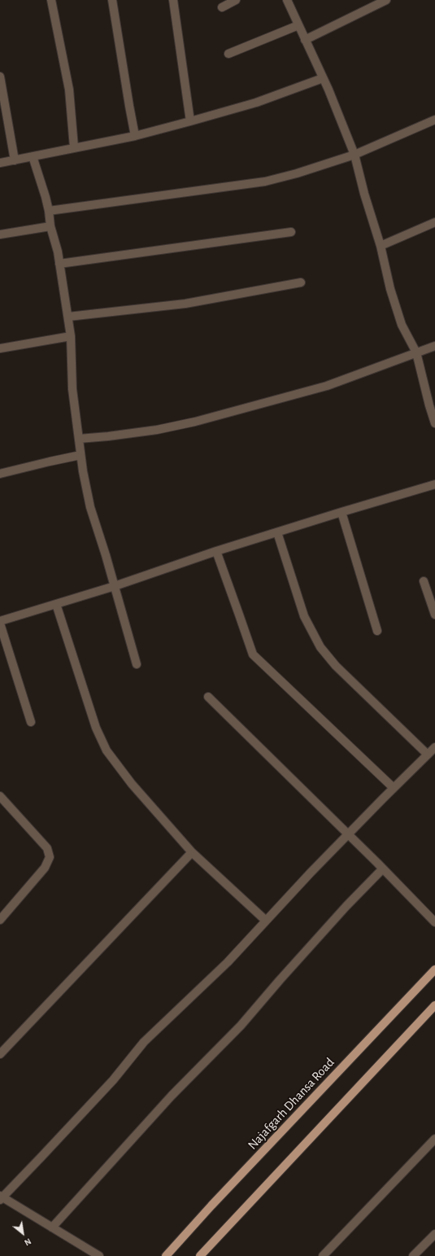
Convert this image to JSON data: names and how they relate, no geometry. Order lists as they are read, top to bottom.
{
  "streets": {
    "main road": ["Najafgarh Dhansa Road"]
  },
  "north": "bottom right"
}
